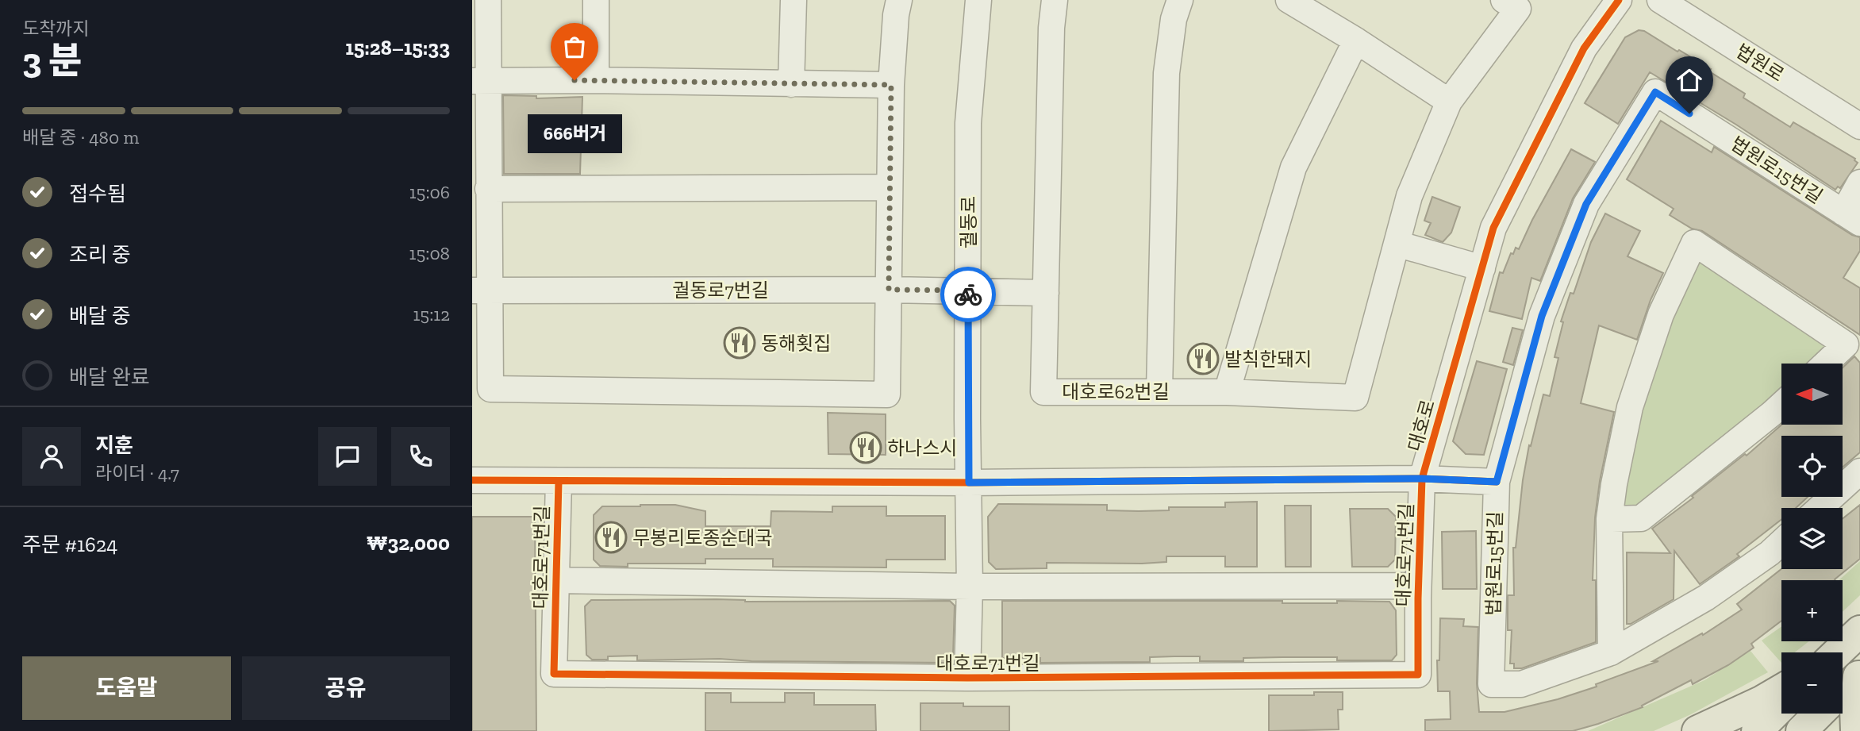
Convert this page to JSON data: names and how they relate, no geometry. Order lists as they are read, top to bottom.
{
  "streets": {
    "street": [
      "법원로",
      "법원로15번길",
      "궐동로",
      "궐동로7번길",
      "대호로62번길",
      "대호로",
      "대호로71번길"
    ]
  },
  "crossings": [
    ["궐동로", "궐동로7번길"],
    ["궐동로", "대호로"],
    ["궐동로", "대호로71번길"],
    ["궐동로7번길", "대호로62번길"],
    ["대호로", "대호로71번길"]
  ],
  "places": {
    "other": ["666버거"],
    "restaurant": [
      "동해횟집",
      "발칙한돼지",
      "하나스시",
      "무봉리토종순대국"
    ]
  },
  "north": "left",
  "page": {
    "heading": ["3 분", "도착까지", "15:28–15:33"],
    "panel": [
      "지훈",
      "라이더 · 4.7",
      "주문 #1624",
      "₩32,000"
    ],
    "bar": "배달 중 · 480 m",
    "bubble": "666버거",
    "list": [
      ["접수됨", "15:06"],
      ["조리 중", "15:08"],
      ["배달 중", "15:12"],
      "배달 완료"
    ],
    "map_buttons": ["+", "−"],
    "buttons": ["도움말", "공유"]
  }
}
